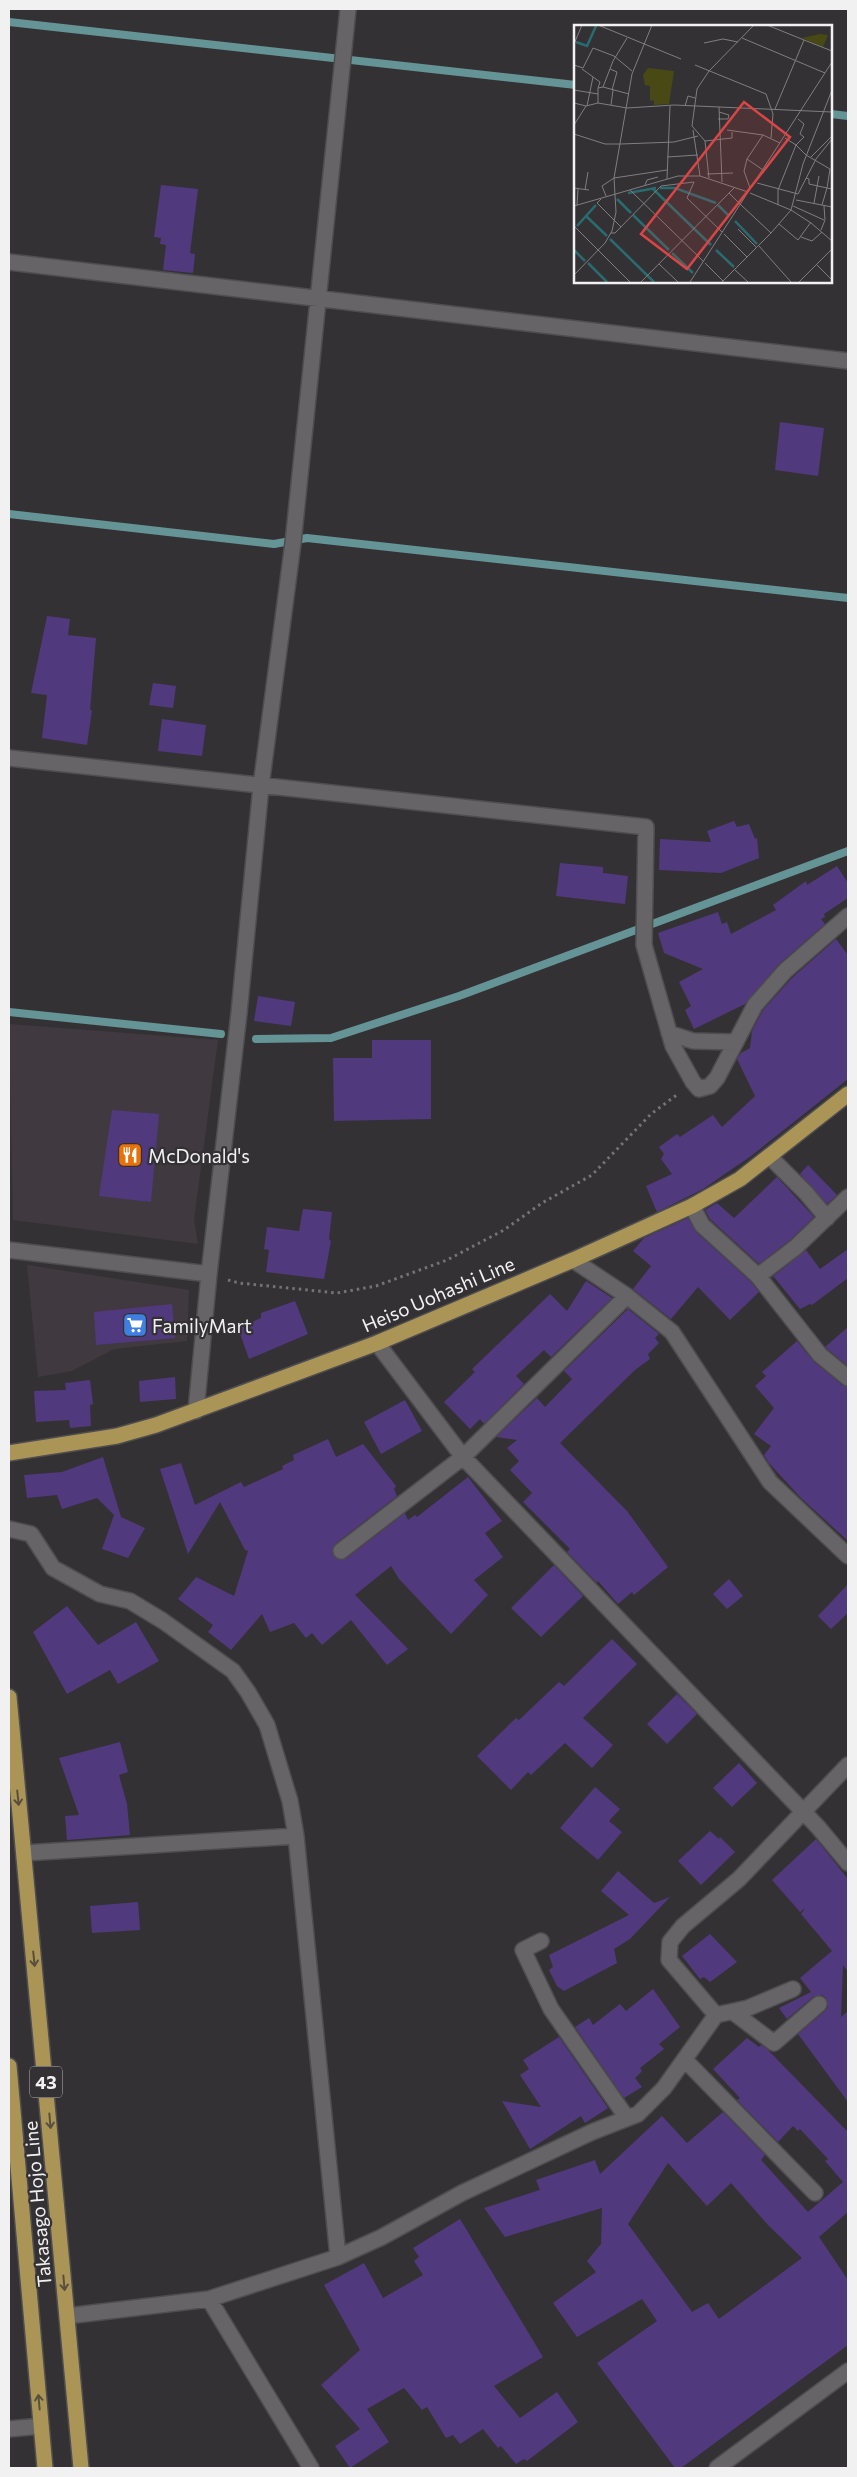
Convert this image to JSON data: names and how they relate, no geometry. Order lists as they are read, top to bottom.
{
  "streets": {
    "main road": ["Heiso Uohashi Line", "43", "Takasago Hojo Line"]
  },
  "places": {
    "restaurant": ["McDonald's"],
    "supermarket": ["FamilyMart"]
  }
}
